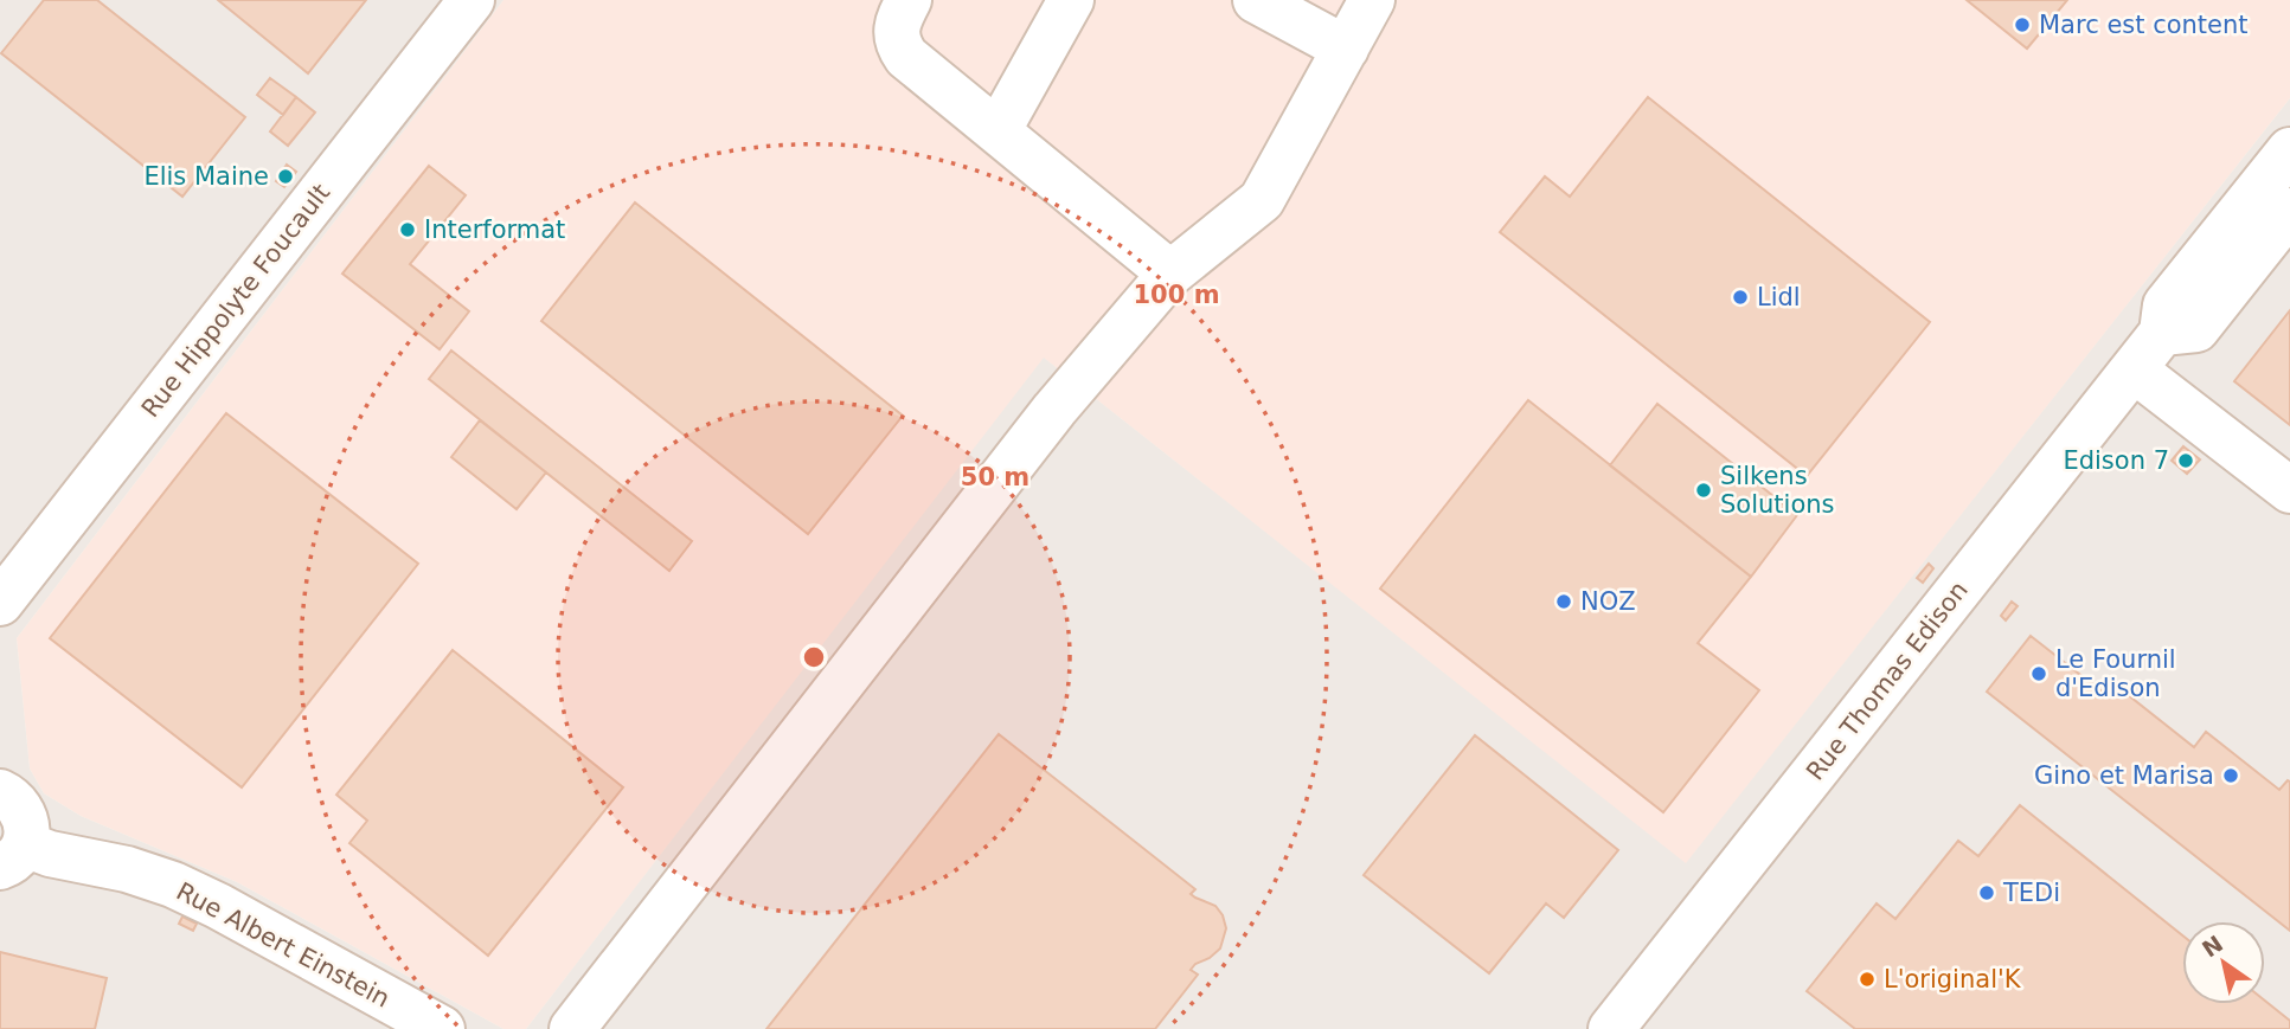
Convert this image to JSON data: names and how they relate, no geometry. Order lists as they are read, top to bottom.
{
  "streets": {
    "street": ["Rue Hippolyte Foucault", "Rue Thomas Edison", "Rue Albert Einstein"]
  },
  "places": [
    "Marc est content",
    "Elis Maine",
    "Interformat",
    "Lidl",
    "Edison 7",
    "Silkens Solutions",
    "NOZ",
    "Le Fournil d'Edison",
    "Gino et Marisa",
    "TEDi",
    "L'original'K"
  ],
  "north": "top left",
  "rings": ["100 m", "50 m"]
}
